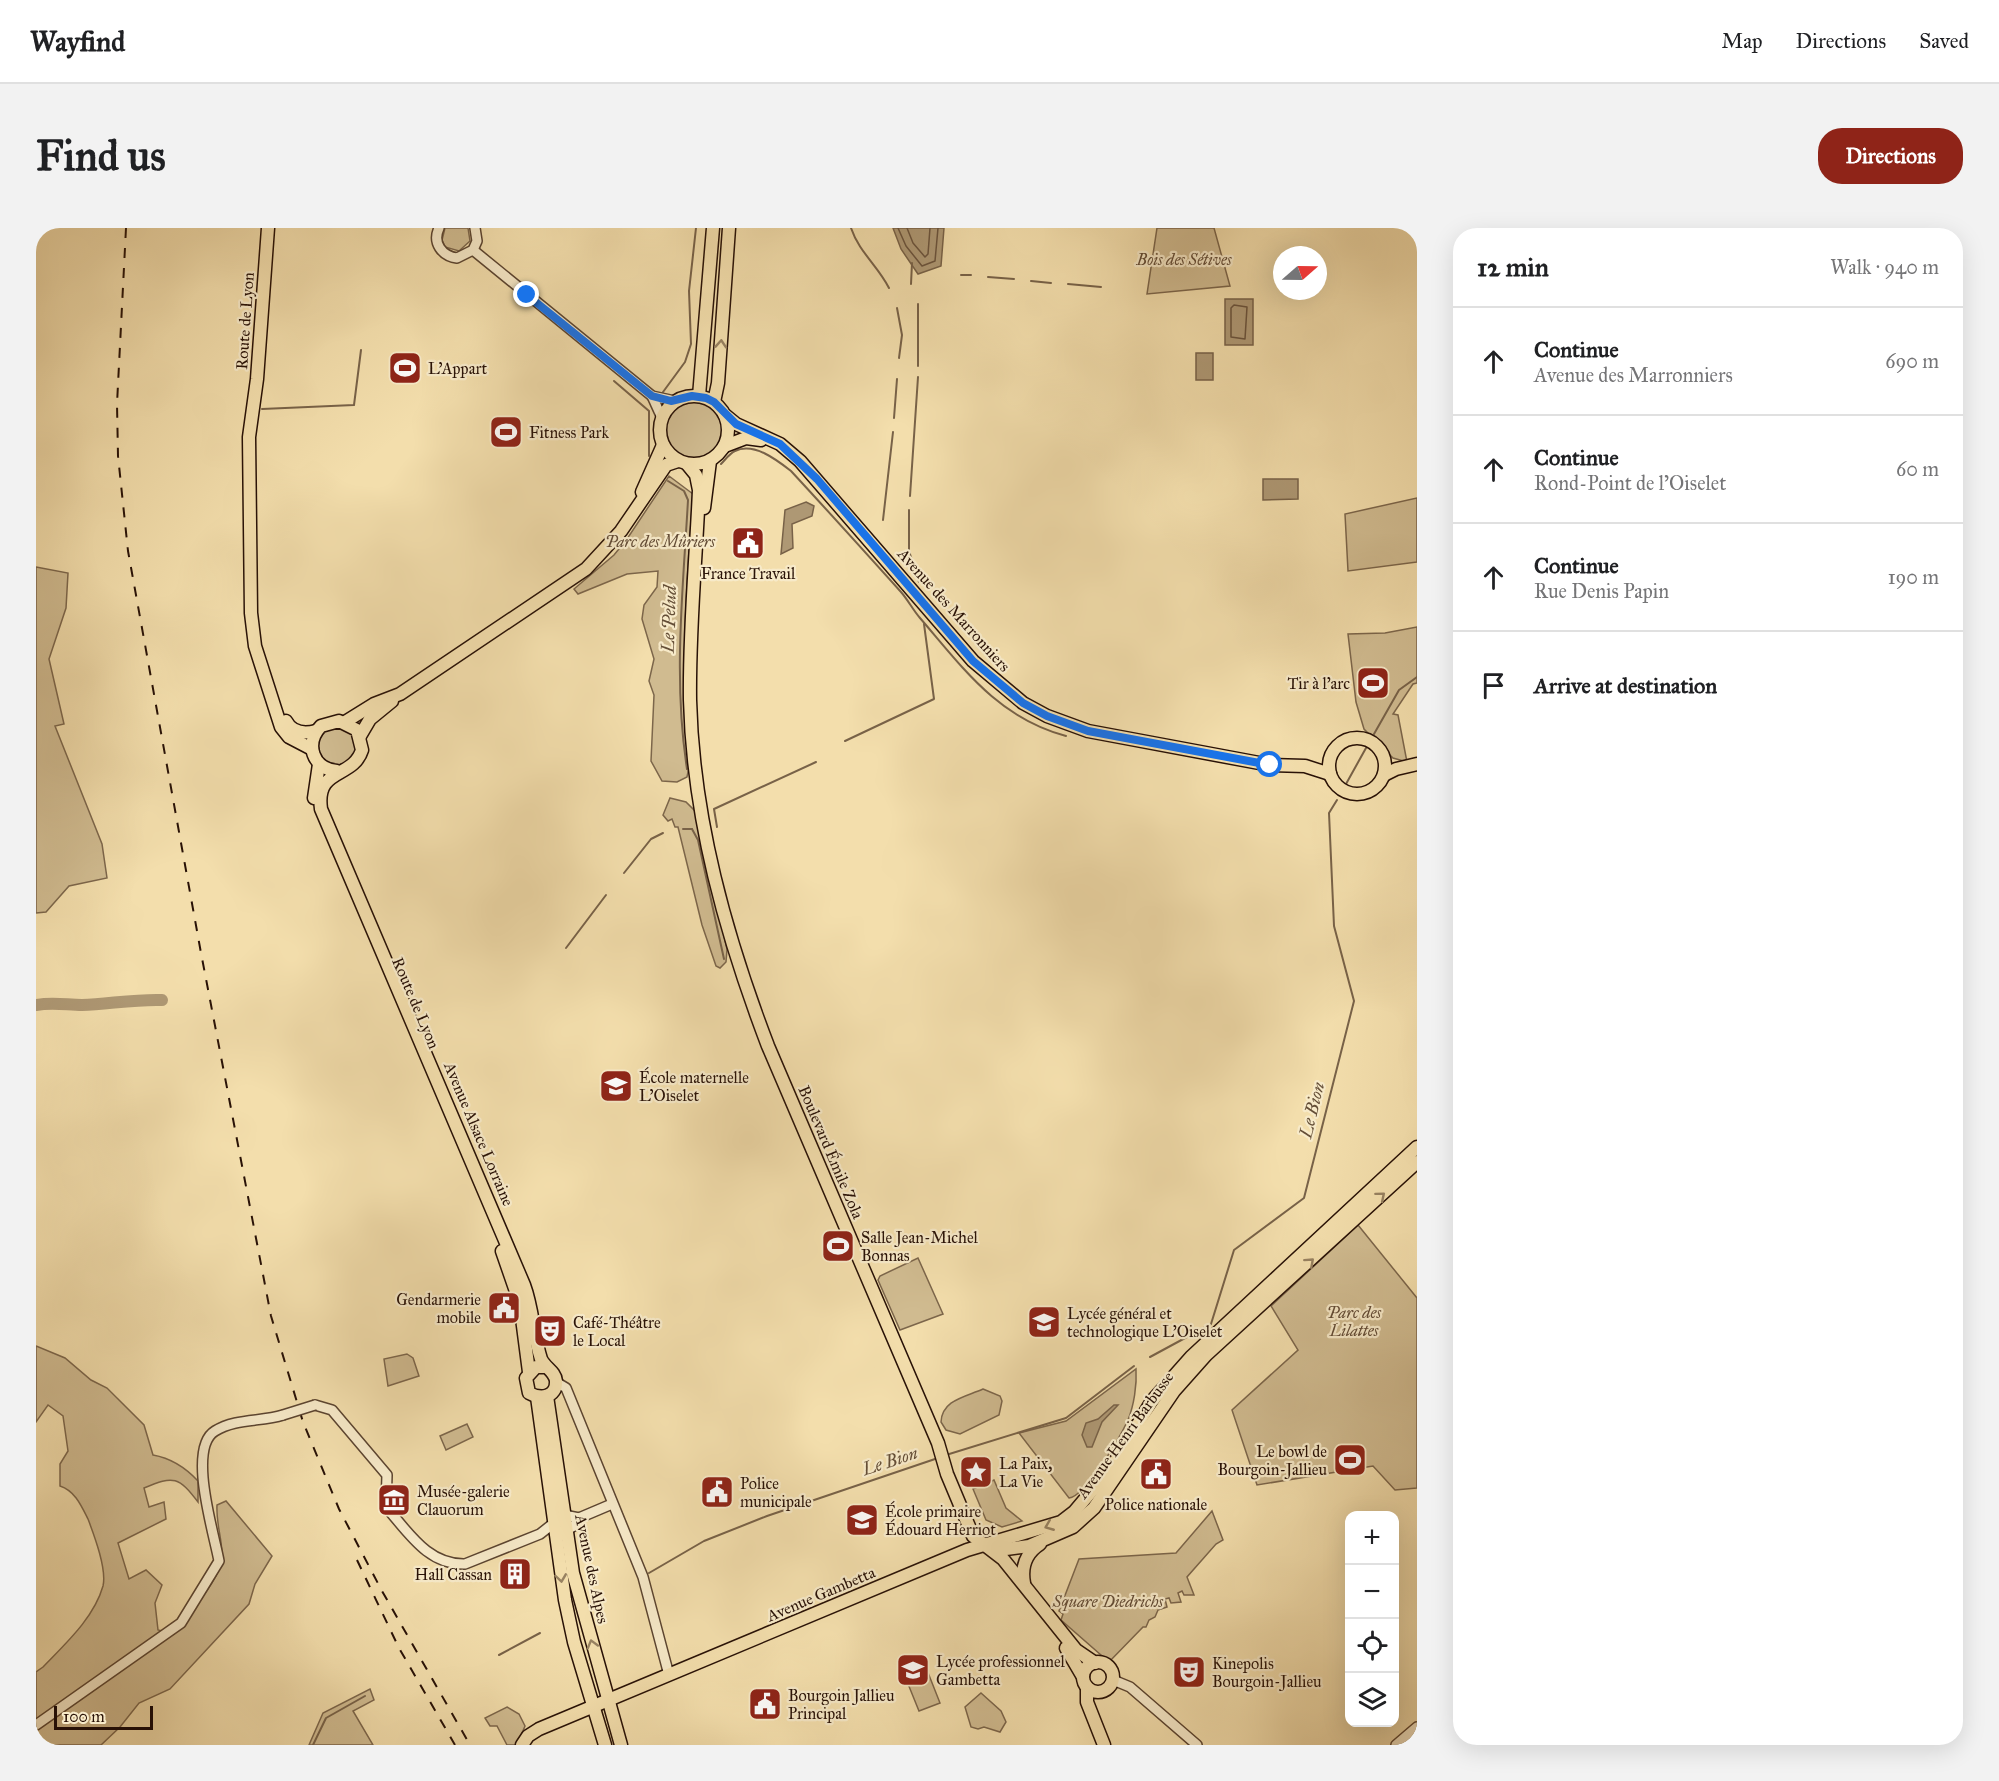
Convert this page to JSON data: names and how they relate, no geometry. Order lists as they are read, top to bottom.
{
  "streets": {
    "main road": [
      "Route de Lyon",
      "Avenue des Marronniers",
      "Avenue Alsace Lorraine",
      "Boulevard Émile Zola",
      "Avenue Henri Barbusse",
      "Avenue des Alpes",
      "Avenue Gambetta"
    ]
  },
  "crossings": [
    ["Route de Lyon", "Avenue Alsace Lorraine"],
    ["Route de Lyon", "Avenue des Alpes"],
    ["Boulevard Émile Zola", "Avenue Henri Barbusse"],
    ["Boulevard Émile Zola", "Avenue Gambetta"],
    ["Avenue Henri Barbusse", "Avenue Gambetta"],
    ["Avenue des Alpes", "Avenue Gambetta"]
  ],
  "water": ["Le Pelud", "Le Bion"],
  "parks": [
    "Bois des Sétives",
    "Parc des Mûriers",
    "Parc des Lilattes",
    "Square Diedrichs"
  ],
  "places": {
    "sports": [
      "L'Appart",
      "Fitness Park",
      "Tir à l'arc",
      "Salle Jean-Michel Bonnas",
      "Le bowl de Bourgoin-Jallieu"
    ],
    "public building": [
      "France Travail",
      "Gendarmerie mobile",
      "Police nationale",
      "Police municipale",
      "Bourgoin Jallieu Principal"
    ],
    "school or university": [
      "École maternelle L'Oiselet",
      "Lycée général et technologique L'Oiselet",
      "École primaire Édouard Herriot",
      "Lycée professionnel Gambetta"
    ],
    "theatre": ["Café-Théâtre le Local", "Kinepolis Bourgoin-Jallieu"],
    "place": ["La Paix, La Vie"],
    "museum": ["Musée-galerie Clauorum"],
    "building": ["Hall Cassan"]
  },
  "scale_bar": "100 m",
  "north": "right",
  "page": {
    "header": "Wayfind",
    "nav": ["Map", "Directions", "Saved"],
    "buttons": "Directions",
    "title": "Find us",
    "heading": ["12 min", "Walk · 940 m"],
    "list": [
      ["Continue", "Avenue des Marronniers", "690 m"],
      ["Continue", "Rond-Point de l'Oiselet", "60 m"],
      ["Continue", "Rue Denis Papin", "190 m"],
      "Arrive at destination"
    ],
    "map_buttons": ["+", "−"],
    "scale": "100 m"
  }
}
